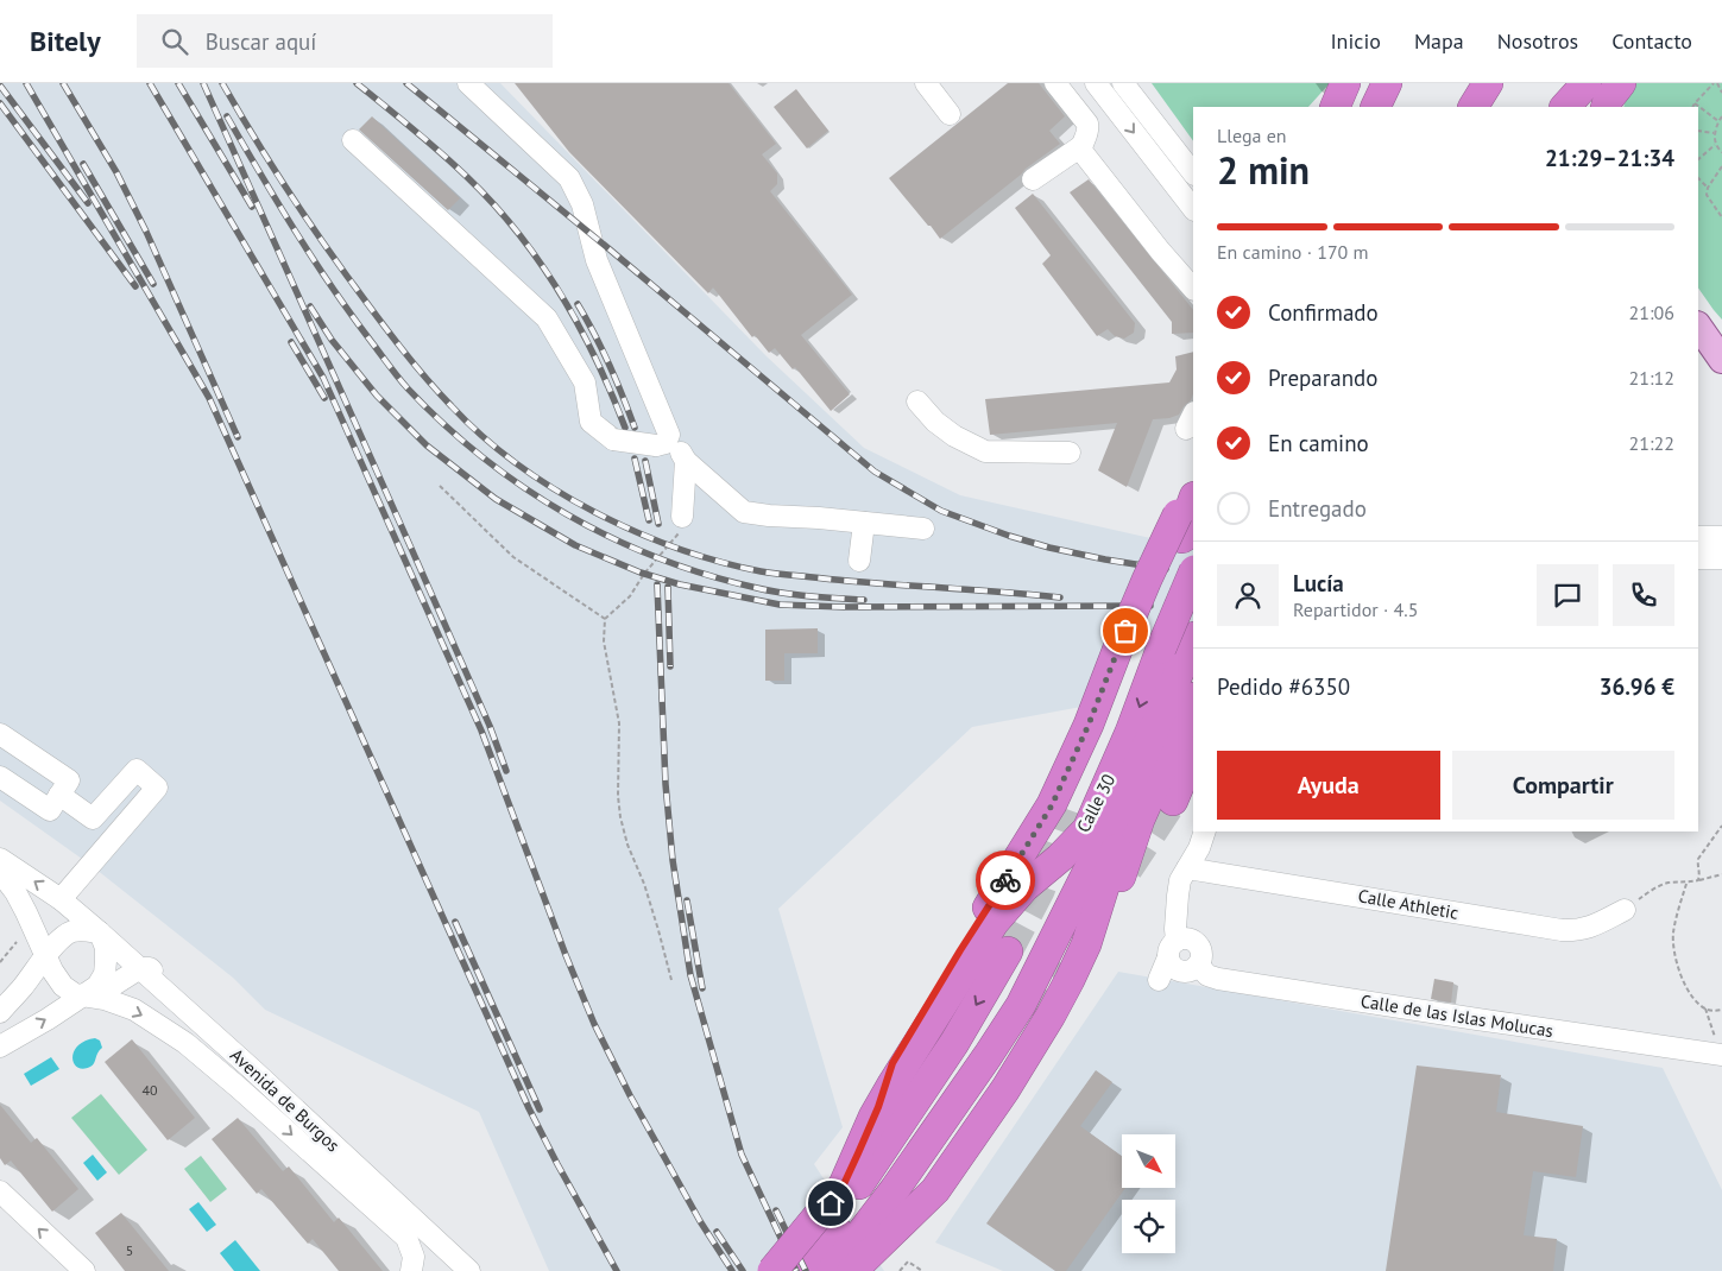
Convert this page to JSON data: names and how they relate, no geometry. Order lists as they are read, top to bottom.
{
  "streets": {
    "highway": ["Calle 30"],
    "street": ["Calle Athletic", "Calle de las Islas Molucas", "Avenida de Burgos"]
  },
  "house_numbers": ["40", "5"],
  "north": "bottom right",
  "page": {
    "header": "Bitely",
    "search": "Buscar aquí",
    "nav": [
      "Inicio",
      "Mapa",
      "Nosotros",
      "Contacto"
    ],
    "heading": ["2 min", "Llega en", "21:29–21:34"],
    "panel": [
      "Lucía",
      "Repartidor · 4.5",
      "Pedido #6350",
      "36.96 €"
    ],
    "bar": "En camino · 170 m",
    "list": [
      ["Confirmado", "21:06"],
      ["Preparando", "21:12"],
      ["En camino", "21:22"],
      "Entregado"
    ],
    "buttons": ["Ayuda", "Compartir"]
  }
}
